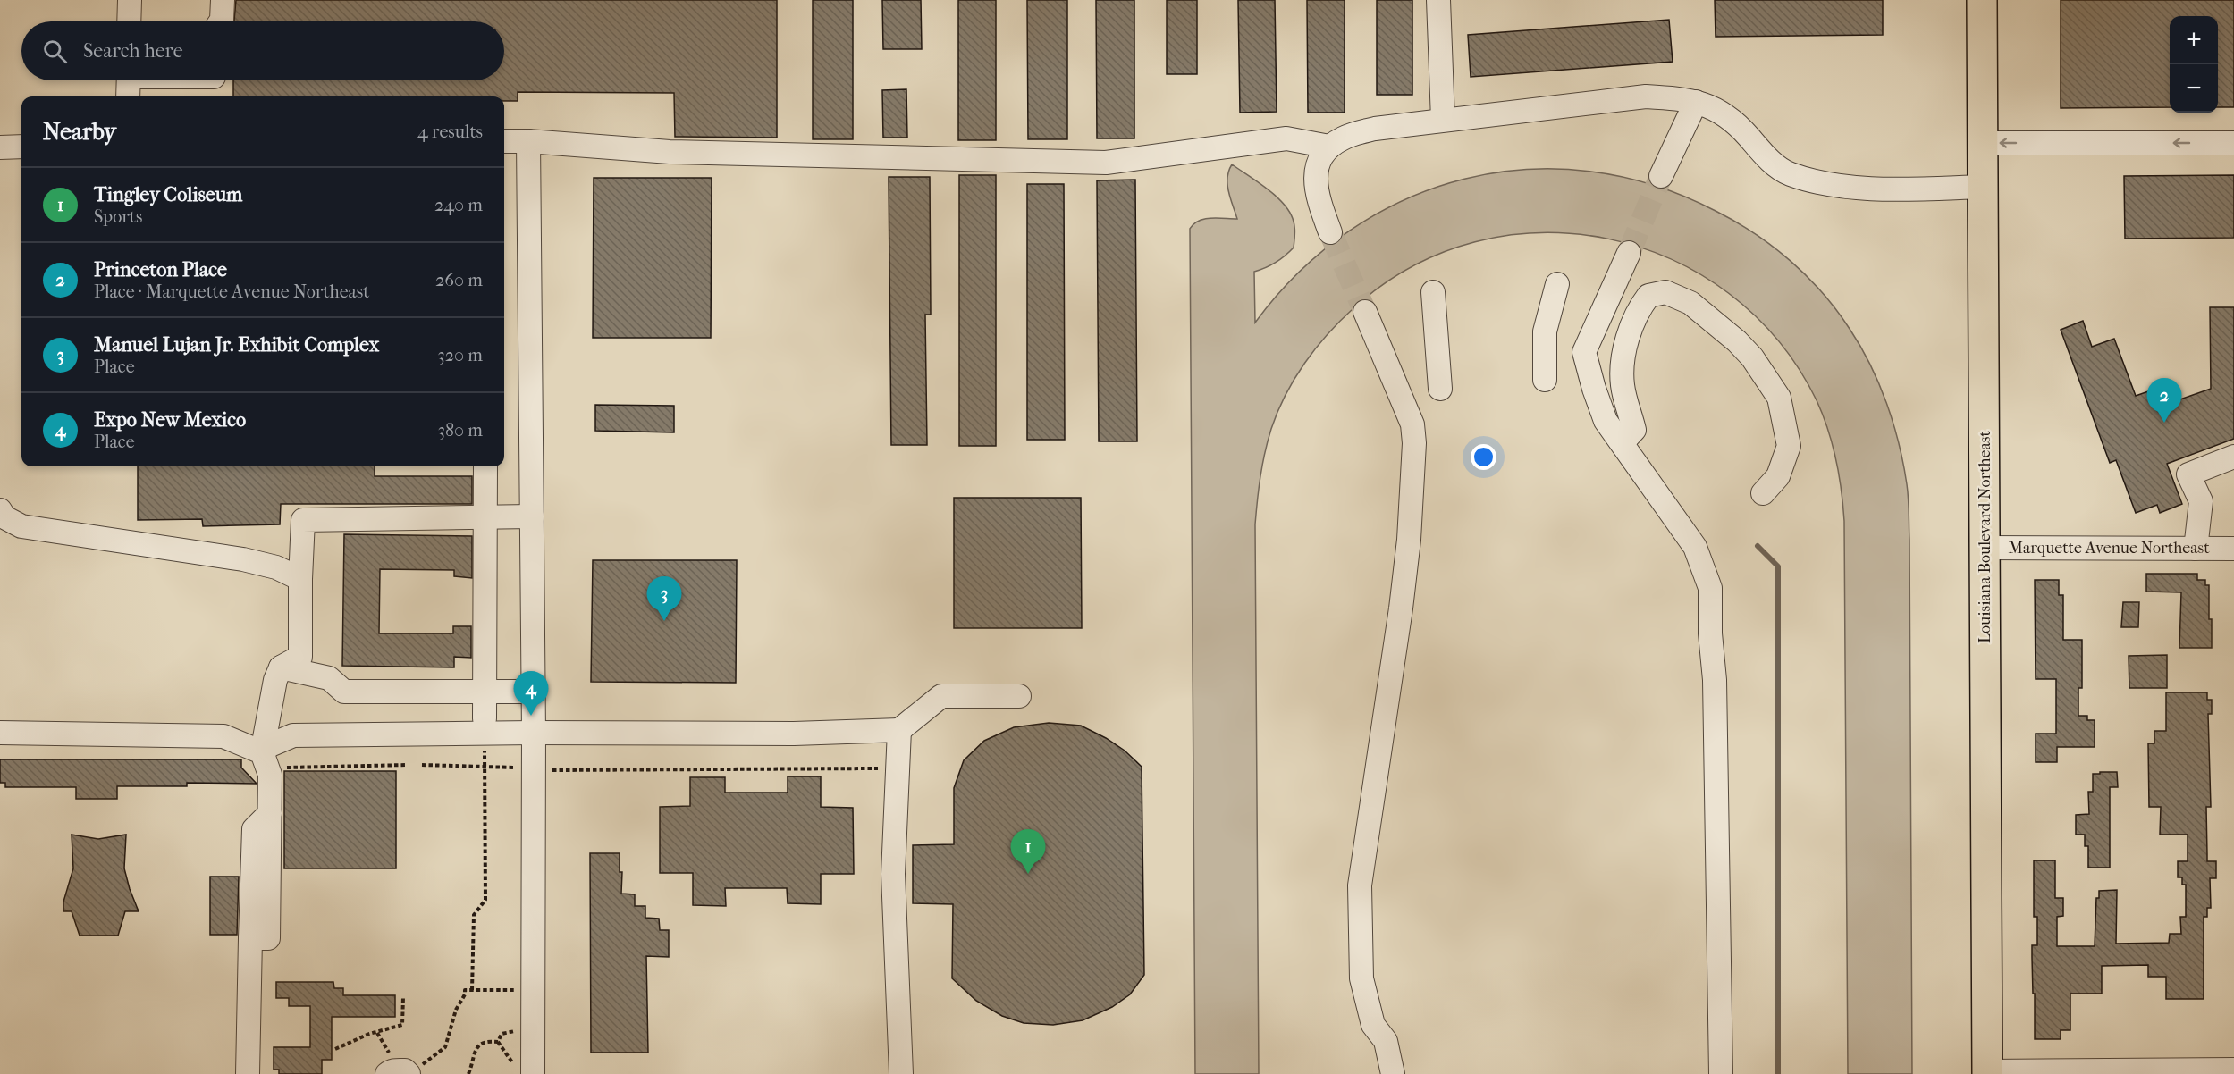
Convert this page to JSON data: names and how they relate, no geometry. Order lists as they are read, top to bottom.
{
  "streets": {
    "main road": ["Louisiana Boulevard Northeast"],
    "street": ["Marquette Avenue Northeast"]
  },
  "crossings": [
    ["Louisiana Boulevard Northeast", "Marquette Avenue Northeast"]
  ],
  "page": {
    "map_buttons": ["+", "−"],
    "search": "Search here",
    "heading": ["Nearby", "4 results"],
    "list": [
      {
        "mark": "1",
        "name": "Tingley Coliseum",
        "note": "Sports",
        "value": "240 m"
      },
      {
        "mark": "2",
        "name": "Princeton Place",
        "note": "Place · Marquette Avenue Northeast",
        "value": "260 m"
      },
      {
        "mark": "3",
        "name": "Manuel Lujan Jr. Exhibit Complex",
        "note": "Place",
        "value": "320 m"
      },
      {
        "mark": "4",
        "name": "Expo New Mexico",
        "note": "Place",
        "value": "380 m"
      }
    ],
    "pins": [
      "2",
      "3",
      "4",
      "1"
    ]
  }
}
